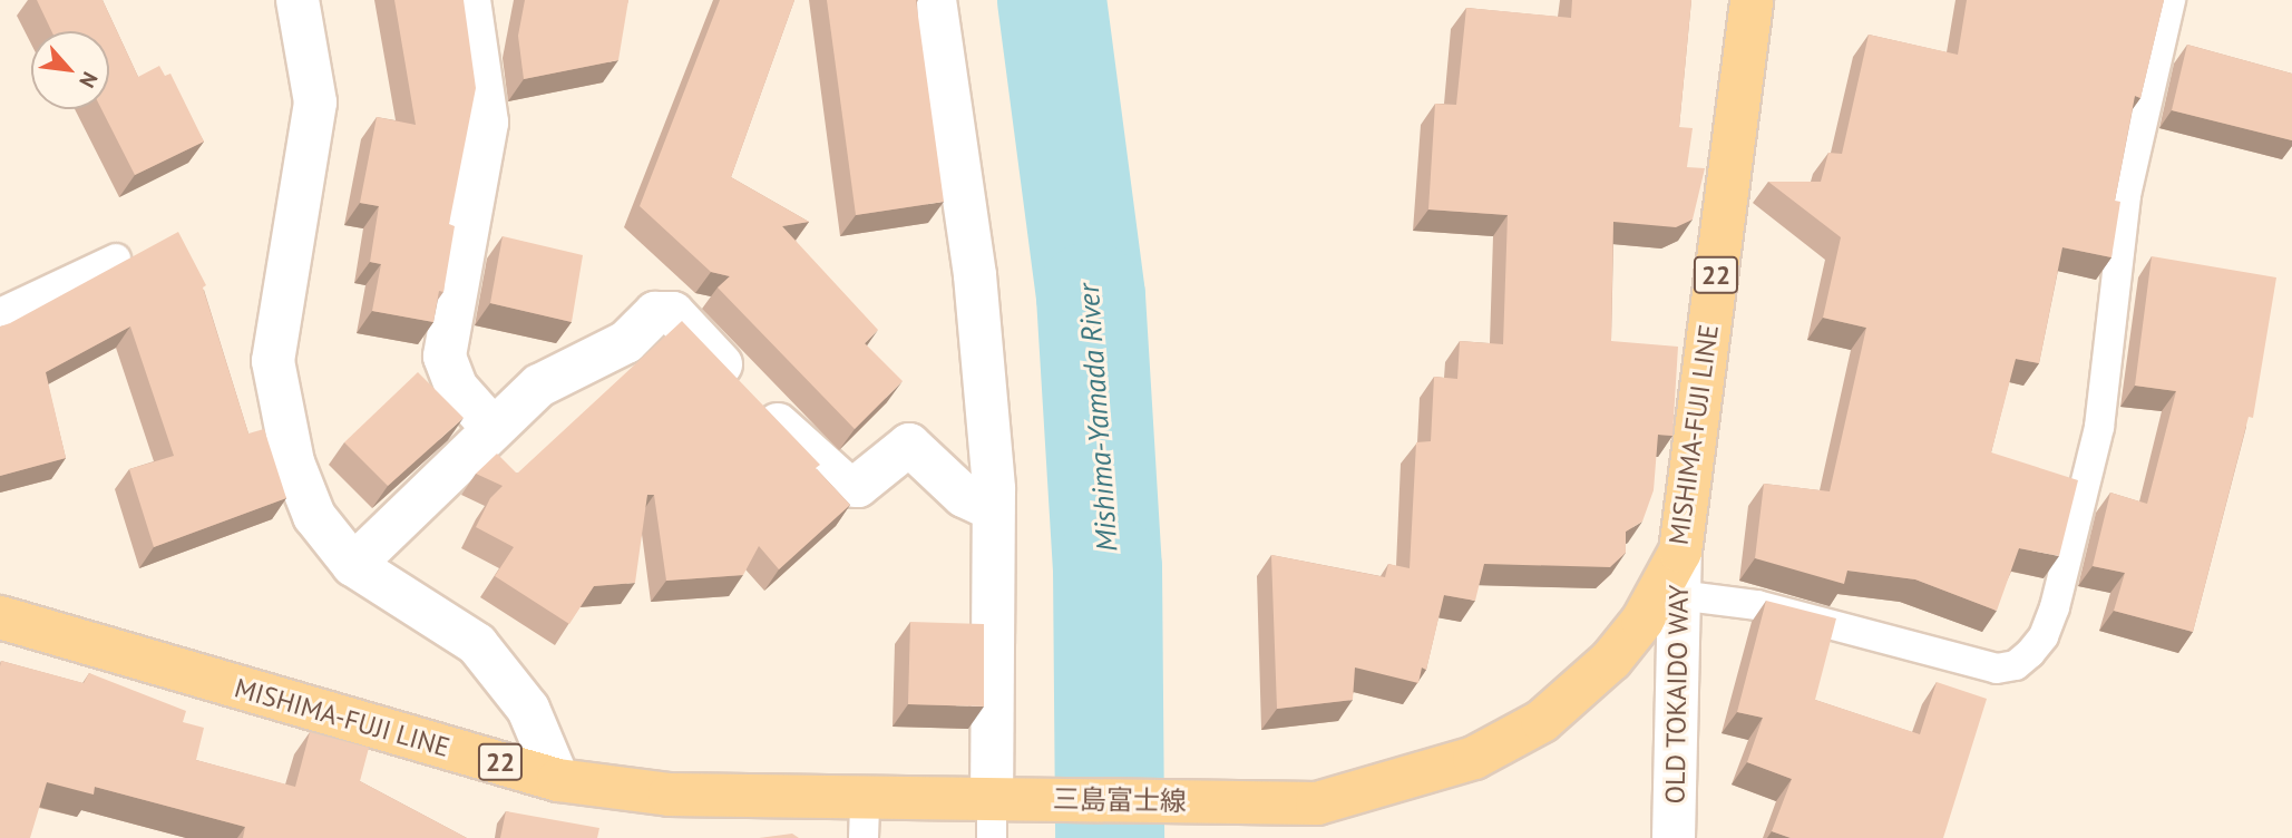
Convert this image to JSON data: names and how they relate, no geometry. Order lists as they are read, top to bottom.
{
  "streets": {
    "main road": ["22", "MISHIMA-FUJI LINE", "三島富士線"],
    "street": ["OLD TOKAIDO WAY"]
  },
  "crossings": [
    ["MISHIMA-FUJI LINE", "OLD TOKAIDO WAY"],
    ["MISHIMA-FUJI LINE", "三島富士線"]
  ],
  "water": ["Mishima-Yamada River"],
  "north": "bottom right"
}
